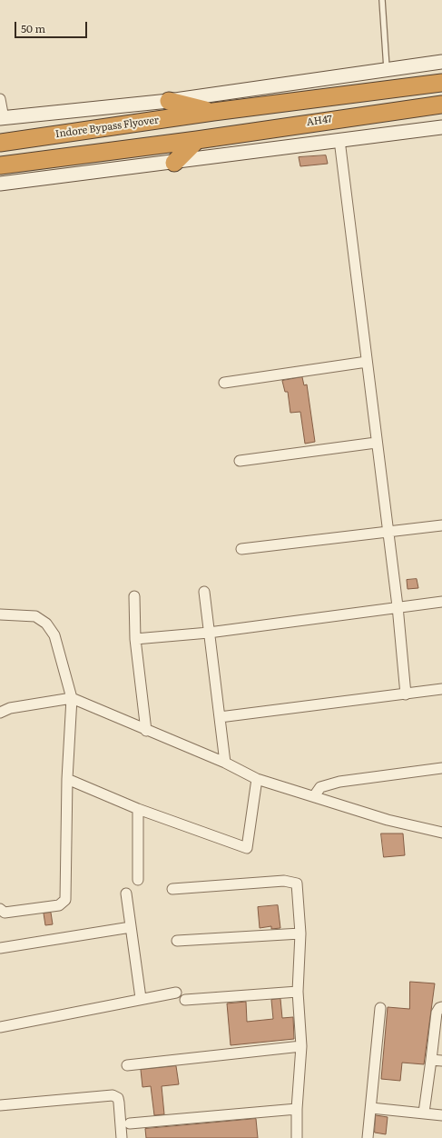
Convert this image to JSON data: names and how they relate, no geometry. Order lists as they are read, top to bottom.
{
  "streets": {
    "highway": ["AH47", "Indore Bypass Flyover"]
  },
  "scale_bar": "50 m"
}
